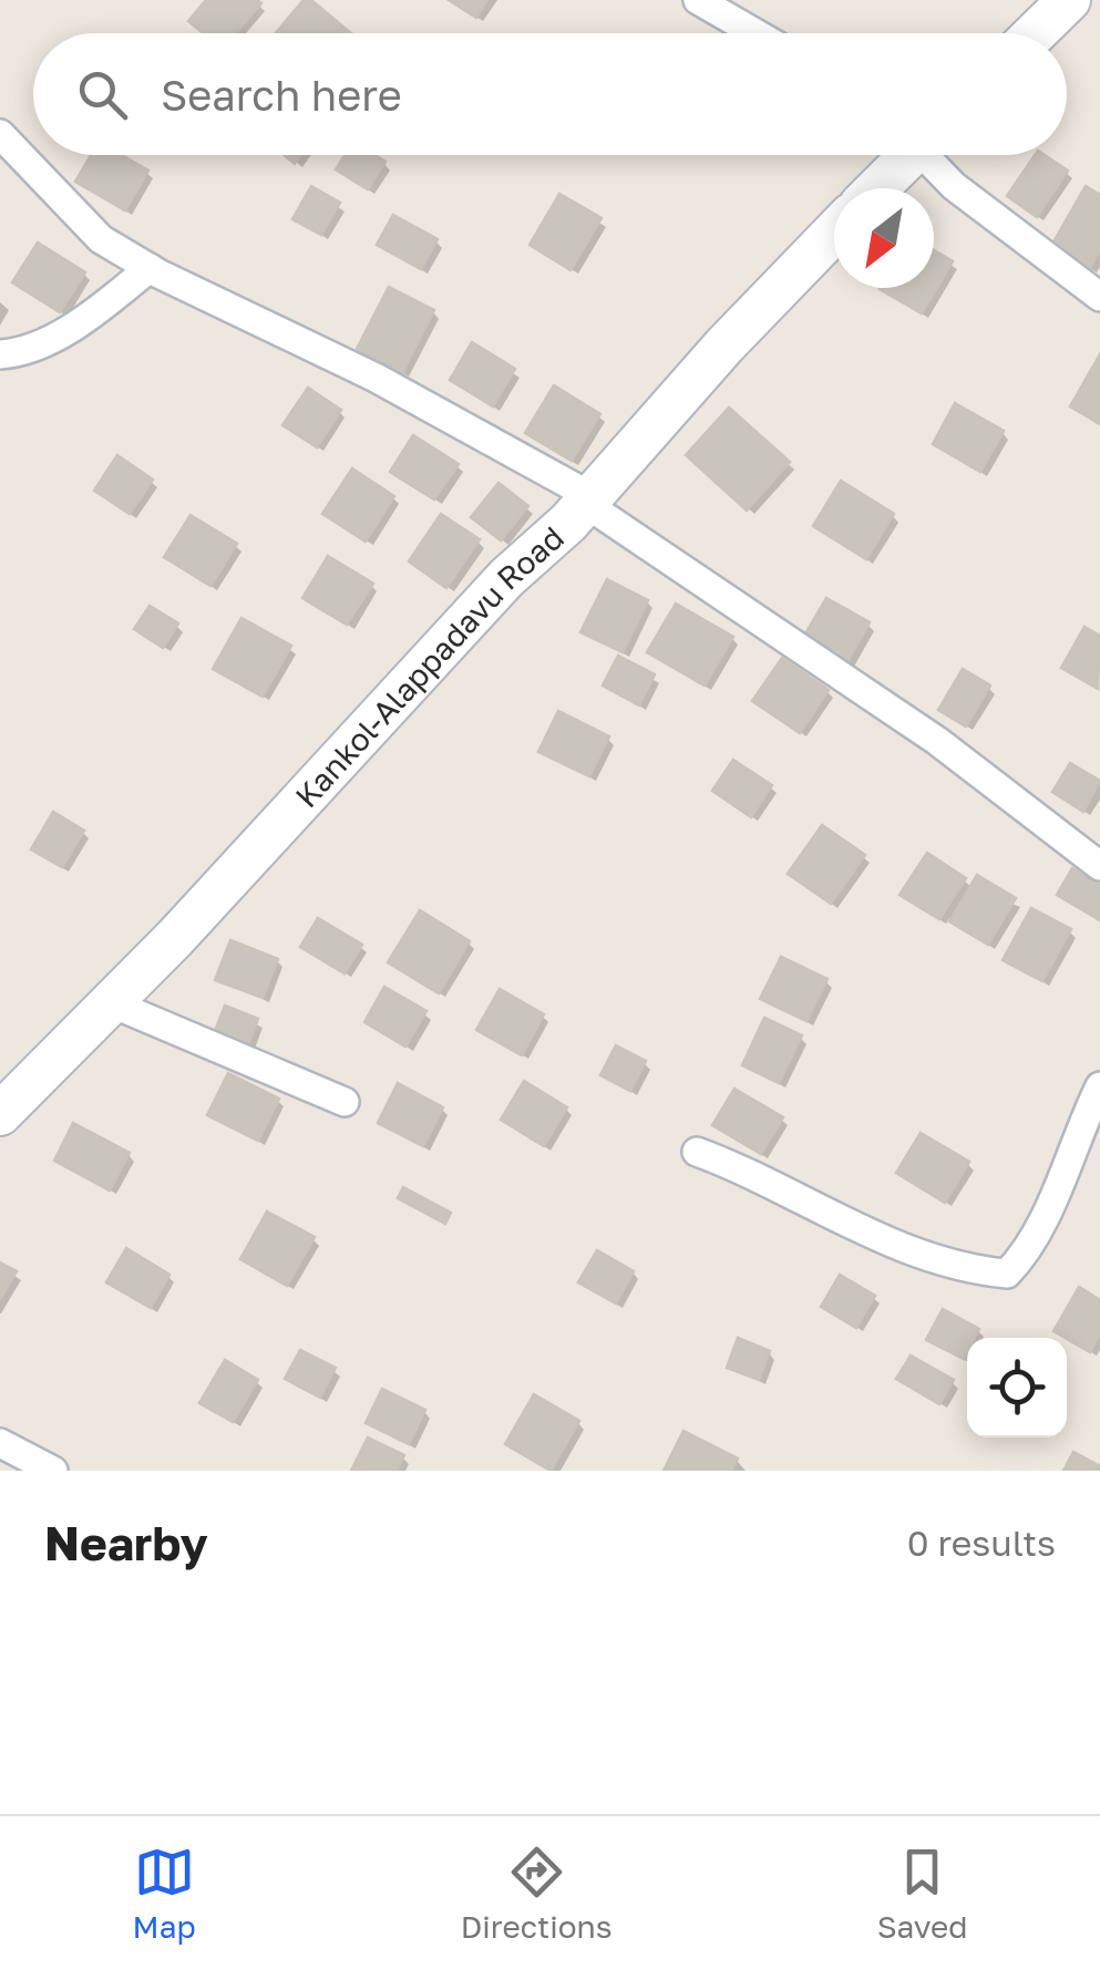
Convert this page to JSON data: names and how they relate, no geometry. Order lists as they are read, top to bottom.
{
  "streets": {
    "main road": ["Kankol-Alappadavu Road"]
  },
  "north": "bottom left",
  "page": {
    "search": "Search here",
    "heading": ["Nearby", "0 results"],
    "nav": ["Map", "Directions", "Saved"]
  }
}
